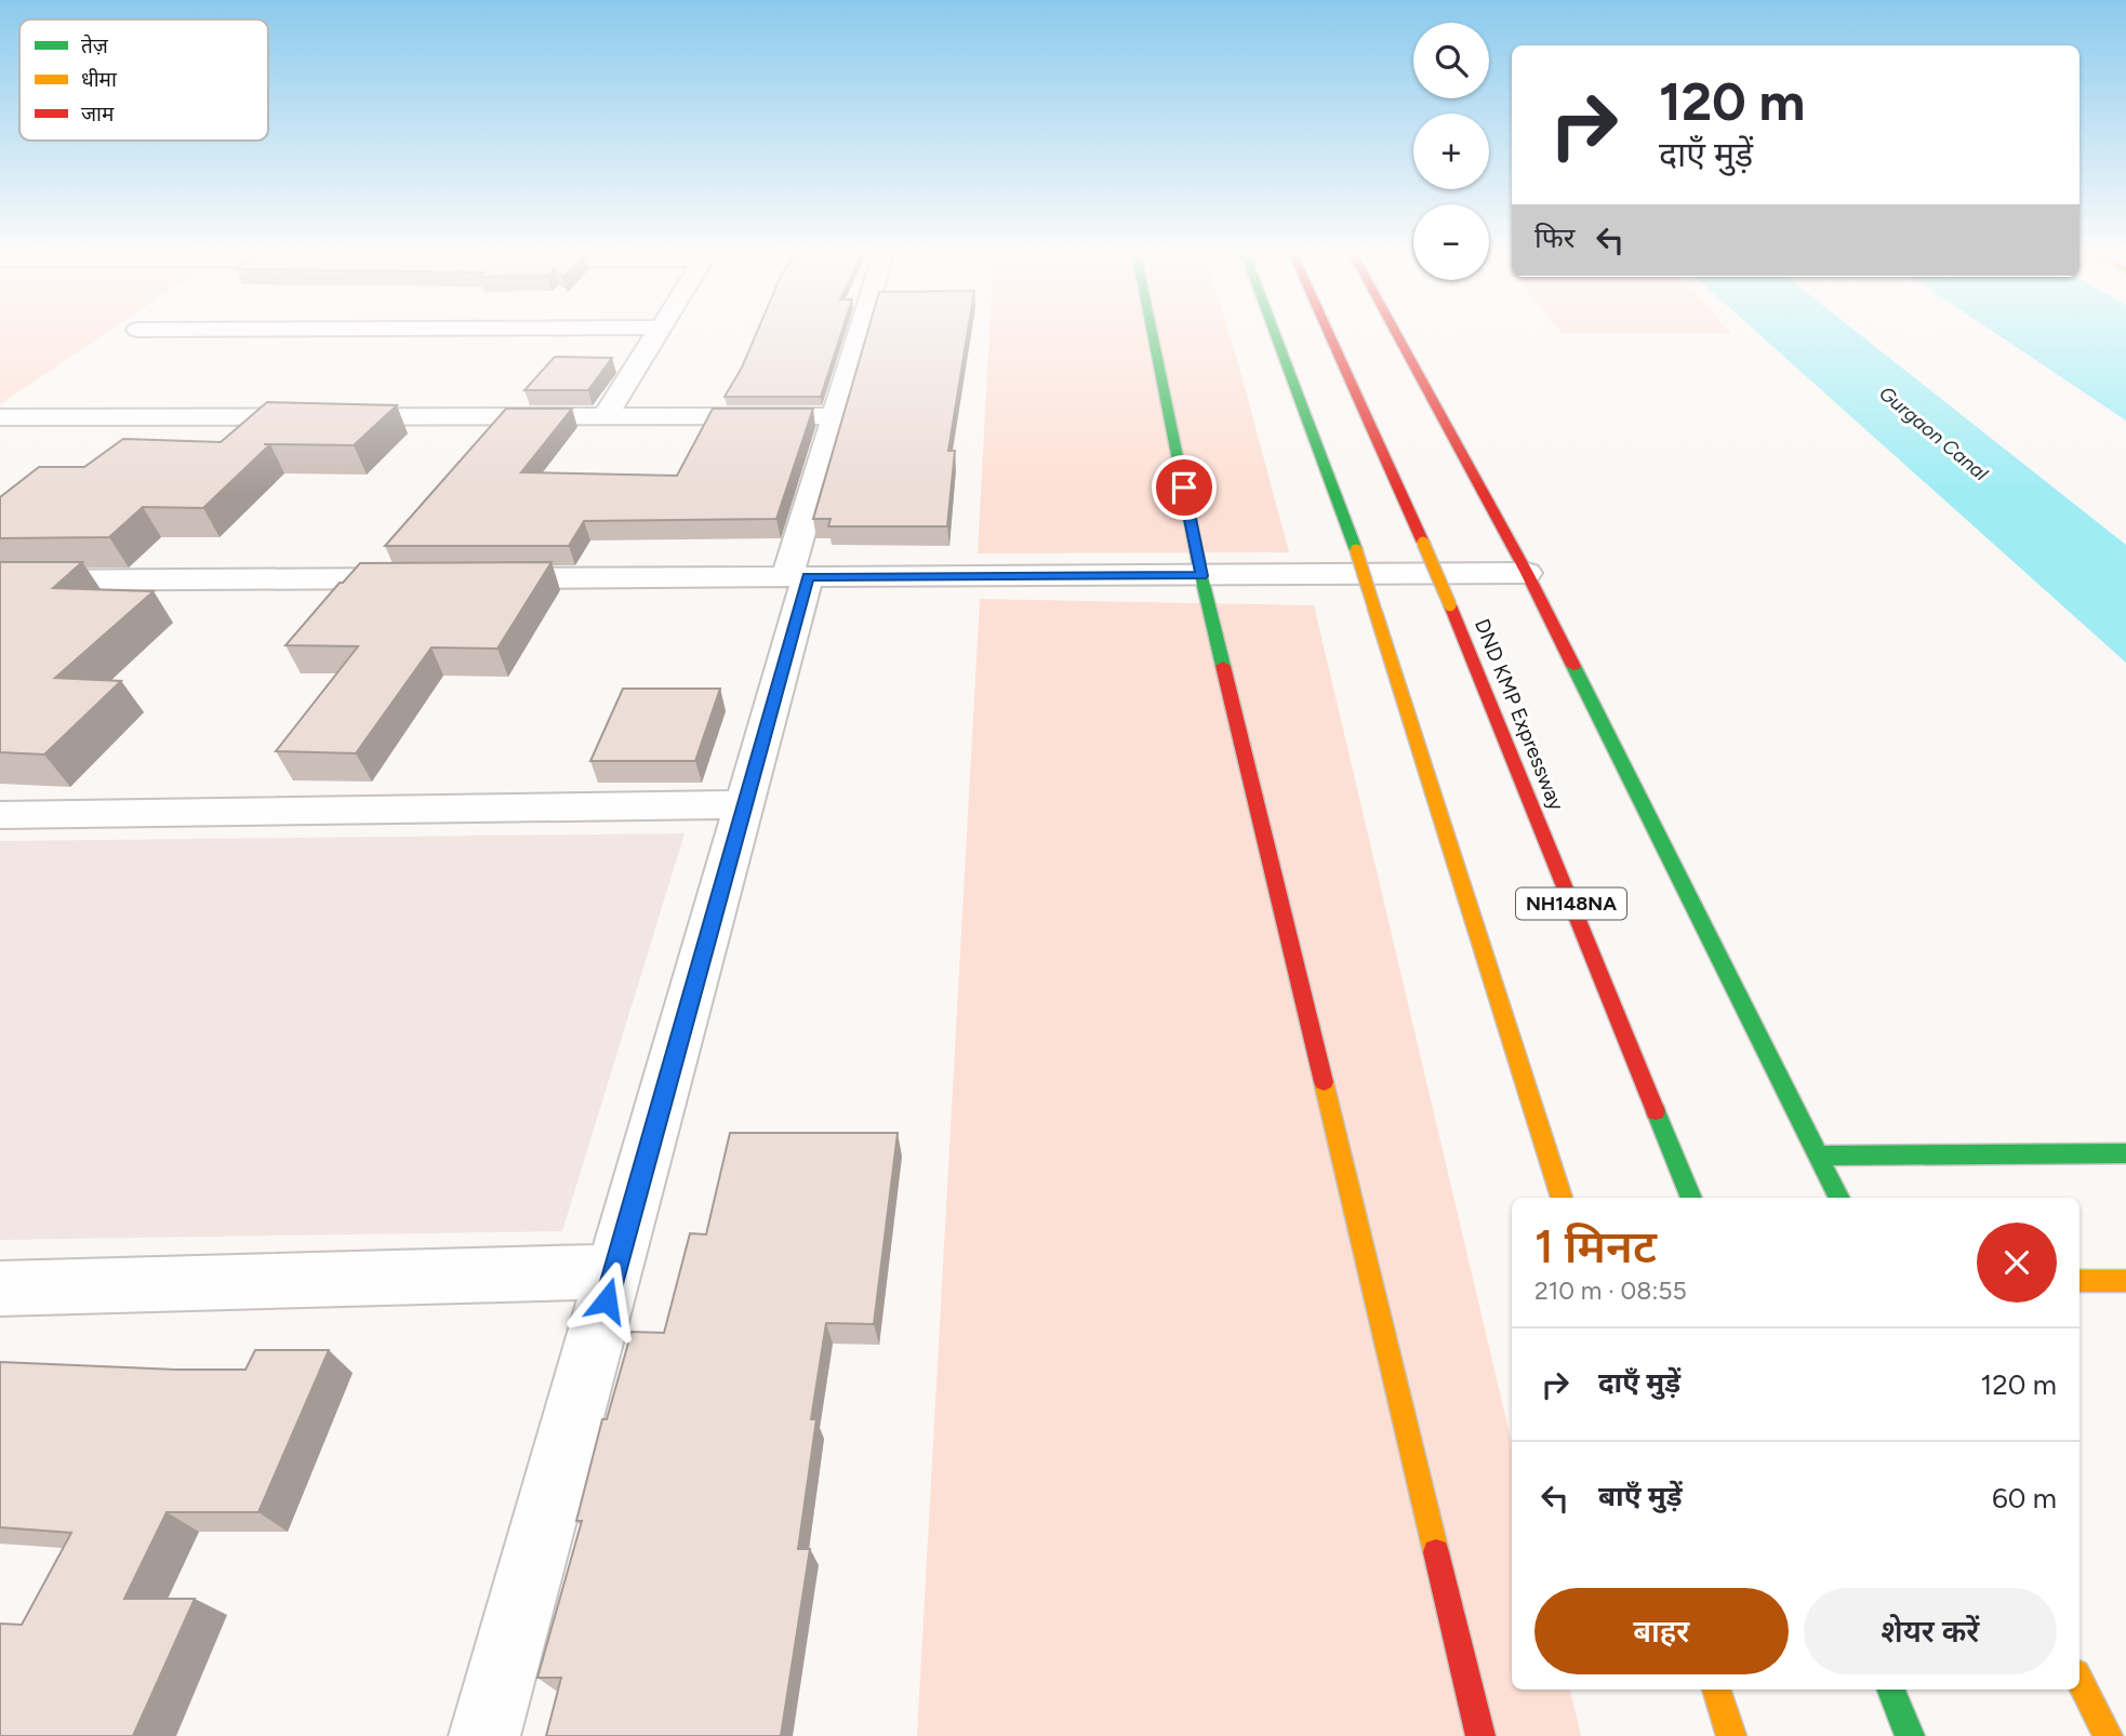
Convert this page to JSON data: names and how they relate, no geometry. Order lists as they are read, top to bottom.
{
  "streets": {
    "main road": ["DND KMP Expressway", "NH148NA"]
  },
  "water": ["Gurgaon Canal"],
  "legend": ["तेज़", "धीमा", "जाम"],
  "page": {
    "map_buttons": ["+", "−"],
    "turn": ["120 m", "दाएँ मुड़ें"],
    "then": "फिर",
    "heading": ["1 मिनट", "210 m · 08:55"],
    "list": [
      {
        "name": "दाएँ मुड़ें",
        "value": "120 m"
      },
      {
        "name": "बाएँ मुड़ें",
        "value": "60 m"
      }
    ],
    "buttons": ["बाहर", "शेयर करें"]
  }
}
